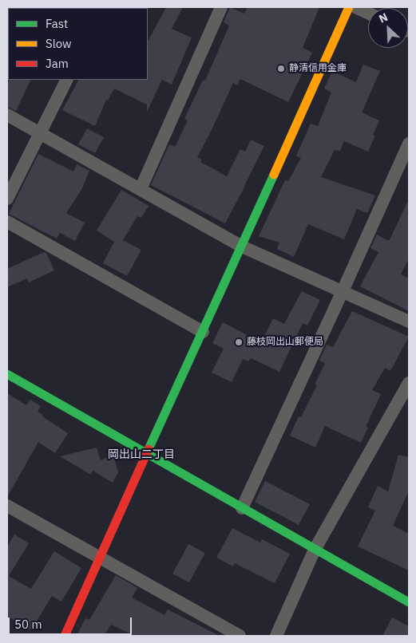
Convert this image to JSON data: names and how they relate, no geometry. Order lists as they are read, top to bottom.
{
  "districts": ["岡出山二丁目"],
  "places": ["静清信用金庫", "藤枝岡出山郵便局"],
  "legend": ["Fast", "Slow", "Jam"],
  "scale_bar": "50 m",
  "north": "top left"
}
